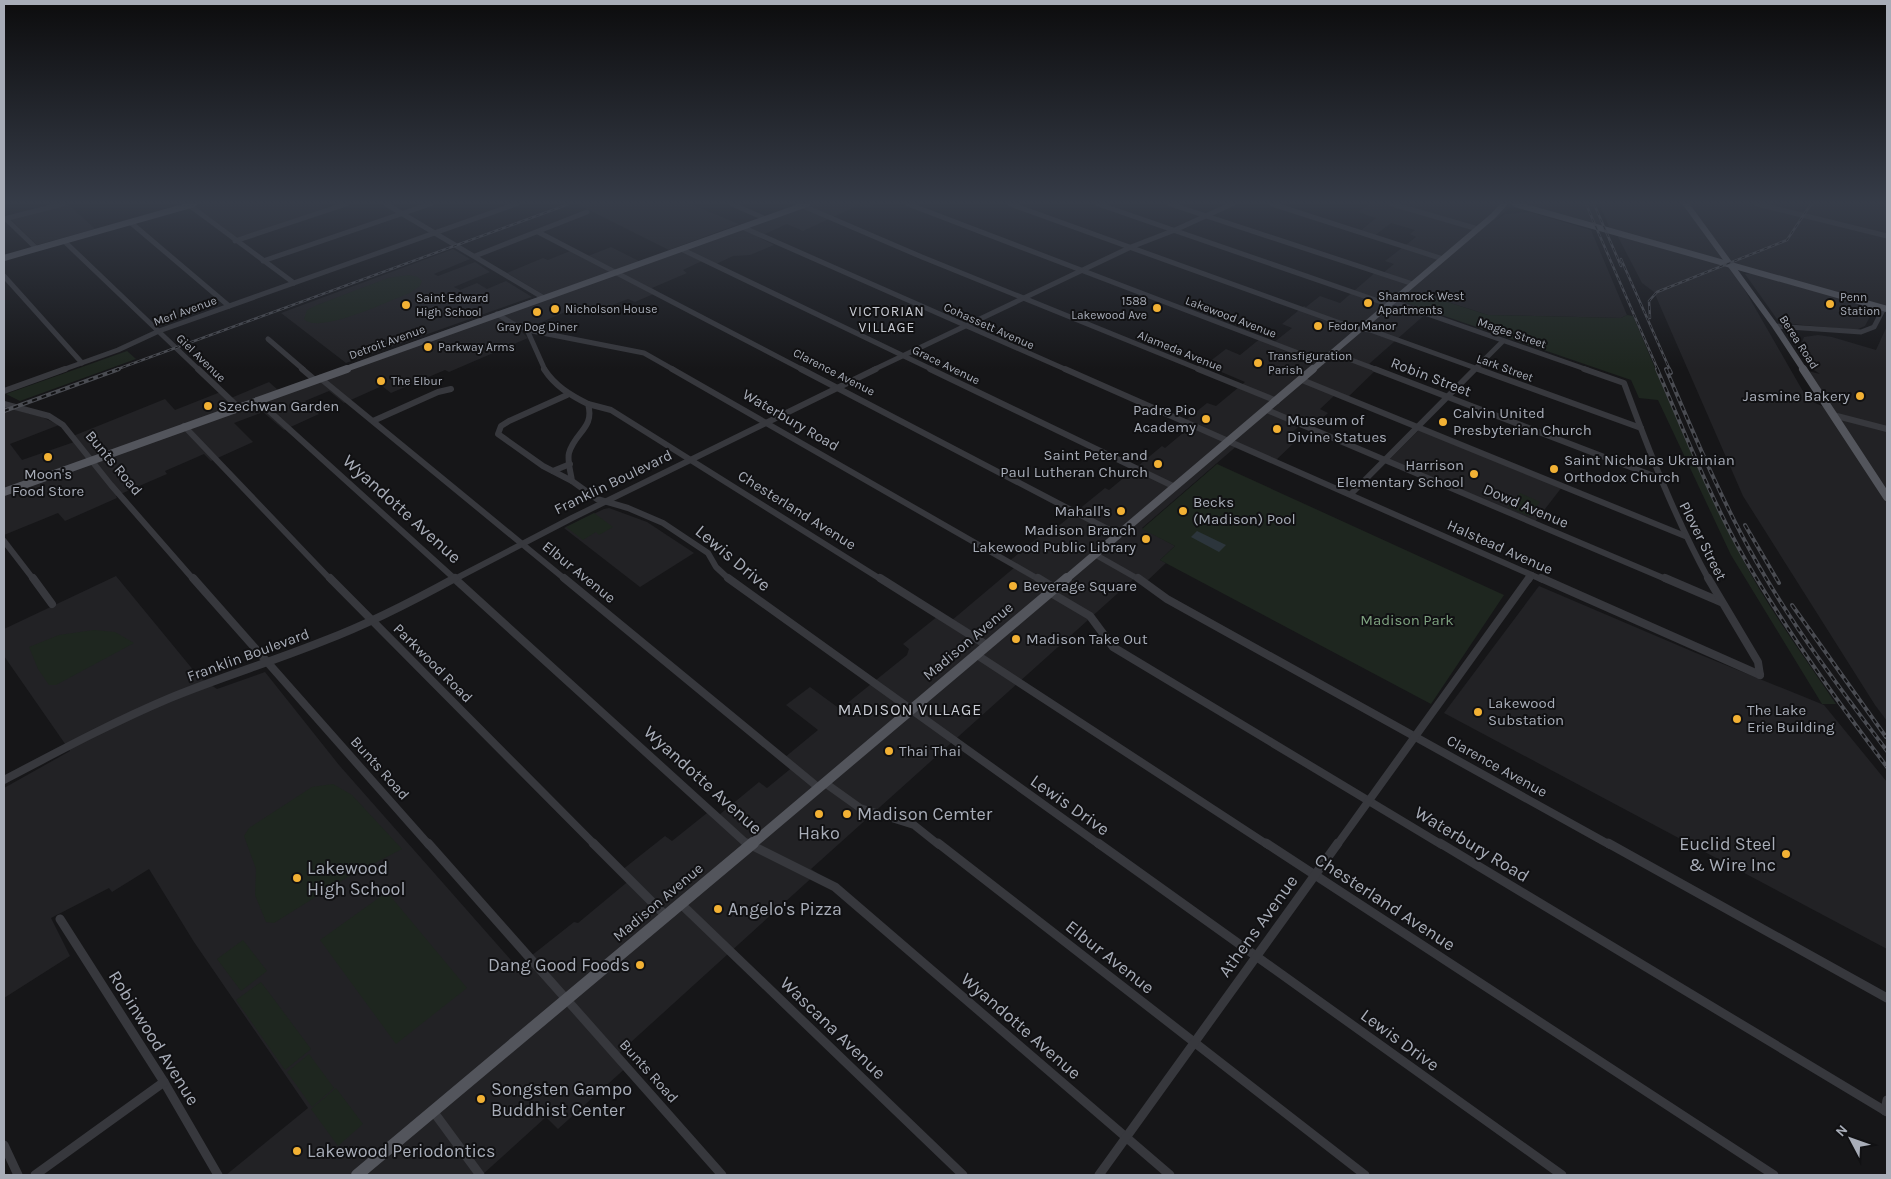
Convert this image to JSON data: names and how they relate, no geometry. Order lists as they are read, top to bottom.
{
  "streets": {
    "main road": ["Detroit Avenue", "Berea Road", "Madison Avenue"],
    "street": [
      "Merl Avenue",
      "Lakewood Avenue",
      "Cohassett Avenue",
      "Magee Street",
      "Alameda Avenue",
      "Giel Avenue",
      "Grace Avenue",
      "Lark Street",
      "Clarence Avenue",
      "Robin Street",
      "Waterbury Road",
      "Bunts Road",
      "Franklin Boulevard",
      "Dowd Avenue",
      "Wyandotte Avenue",
      "Chesterland Avenue",
      "Plover Street",
      "Halstead Avenue",
      "Lewis Drive",
      "Elbur Avenue",
      "Parkwood Road",
      "Athens Avenue",
      "Wascana Avenue",
      "Robinwood Avenue"
    ]
  },
  "crossings": [
    ["Merl Avenue", "Giel Avenue"],
    ["Lakewood Avenue", "Franklin Boulevard"],
    ["Lakewood Avenue", "Madison Avenue"],
    ["Cohassett Avenue", "Franklin Boulevard"],
    ["Cohassett Avenue", "Halstead Avenue"],
    ["Cohassett Avenue", "Madison Avenue"],
    ["Magee Street", "Plover Street"],
    ["Magee Street", "Madison Avenue"],
    ["Detroit Avenue", "Giel Avenue"],
    ["Detroit Avenue", "Clarence Avenue"],
    ["Detroit Avenue", "Waterbury Road"],
    ["Detroit Avenue", "Bunts Road"],
    ["Detroit Avenue", "Wyandotte Avenue"],
    ["Detroit Avenue", "Elbur Avenue"],
    ["Detroit Avenue", "Parkwood Road"],
    ["Alameda Avenue", "Franklin Boulevard"],
    ["Alameda Avenue", "Madison Avenue"],
    ["Grace Avenue", "Franklin Boulevard"],
    ["Grace Avenue", "Madison Avenue"],
    ["Lark Street", "Plover Street"],
    ["Lark Street", "Madison Avenue"],
    ["Clarence Avenue", "Franklin Boulevard"],
    ["Clarence Avenue", "Madison Avenue"],
    ["Clarence Avenue", "Athens Avenue"],
    ["Robin Street", "Plover Street"],
    ["Robin Street", "Madison Avenue"],
    ["Waterbury Road", "Franklin Boulevard"],
    ["Waterbury Road", "Madison Avenue"],
    ["Waterbury Road", "Athens Avenue"],
    ["Bunts Road", "Franklin Boulevard"],
    ["Bunts Road", "Madison Avenue"],
    ["Franklin Boulevard", "Wyandotte Avenue"],
    ["Franklin Boulevard", "Chesterland Avenue"],
    ["Franklin Boulevard", "Lewis Drive"],
    ["Franklin Boulevard", "Elbur Avenue"],
    ["Franklin Boulevard", "Parkwood Road"],
    ["Dowd Avenue", "Plover Street"],
    ["Dowd Avenue", "Madison Avenue"],
    ["Wyandotte Avenue", "Madison Avenue"],
    ["Wyandotte Avenue", "Athens Avenue"],
    ["Chesterland Avenue", "Madison Avenue"],
    ["Chesterland Avenue", "Athens Avenue"],
    ["Plover Street", "Halstead Avenue"],
    ["Halstead Avenue", "Madison Avenue"],
    ["Halstead Avenue", "Athens Avenue"],
    ["Lewis Drive", "Madison Avenue"],
    ["Lewis Drive", "Athens Avenue"],
    ["Elbur Avenue", "Madison Avenue"],
    ["Elbur Avenue", "Athens Avenue"],
    ["Madison Avenue", "Parkwood Road"],
    ["Madison Avenue", "Wascana Avenue"]
  ],
  "districts": ["VICTORIAN VILLAGE", "MADISON VILLAGE"],
  "parks": ["Madison Park"],
  "places": [
    "Shamrock West Apartments",
    "Penn Station",
    "Saint Edward High School",
    "1588 Lakewood Ave",
    "Nicholson House",
    "Gray Dog Diner",
    "Fedor Manor",
    "Parkway Arms",
    "Transfiguration Parish",
    "The Elbur",
    "Jasmine Bakery",
    "Szechwan Garden",
    "Padre Pio Academy",
    "Calvin United Presbyterian Church",
    "Museum of Divine Statues",
    "Moon's Food Store",
    "Saint Peter and Paul Lutheran Church",
    "Saint Nicholas Ukrainian Orthodox Church",
    "Harrison Elementary School",
    "Mahall's",
    "Becks (Madison) Pool",
    "Madison Branch Lakewood Public Library",
    "Beverage Square",
    "Madison Take Out",
    "Lakewood Substation",
    "The Lake Erie Building",
    "Thai Thai",
    "Hako",
    "Madison Cemter",
    "Euclid Steel & Wire Inc",
    "Lakewood High School",
    "Angelo's Pizza",
    "Dang Good Foods",
    "Songsten Gampo Buddhist Center",
    "Lakewood Periodontics"
  ],
  "north": "top left"
}
